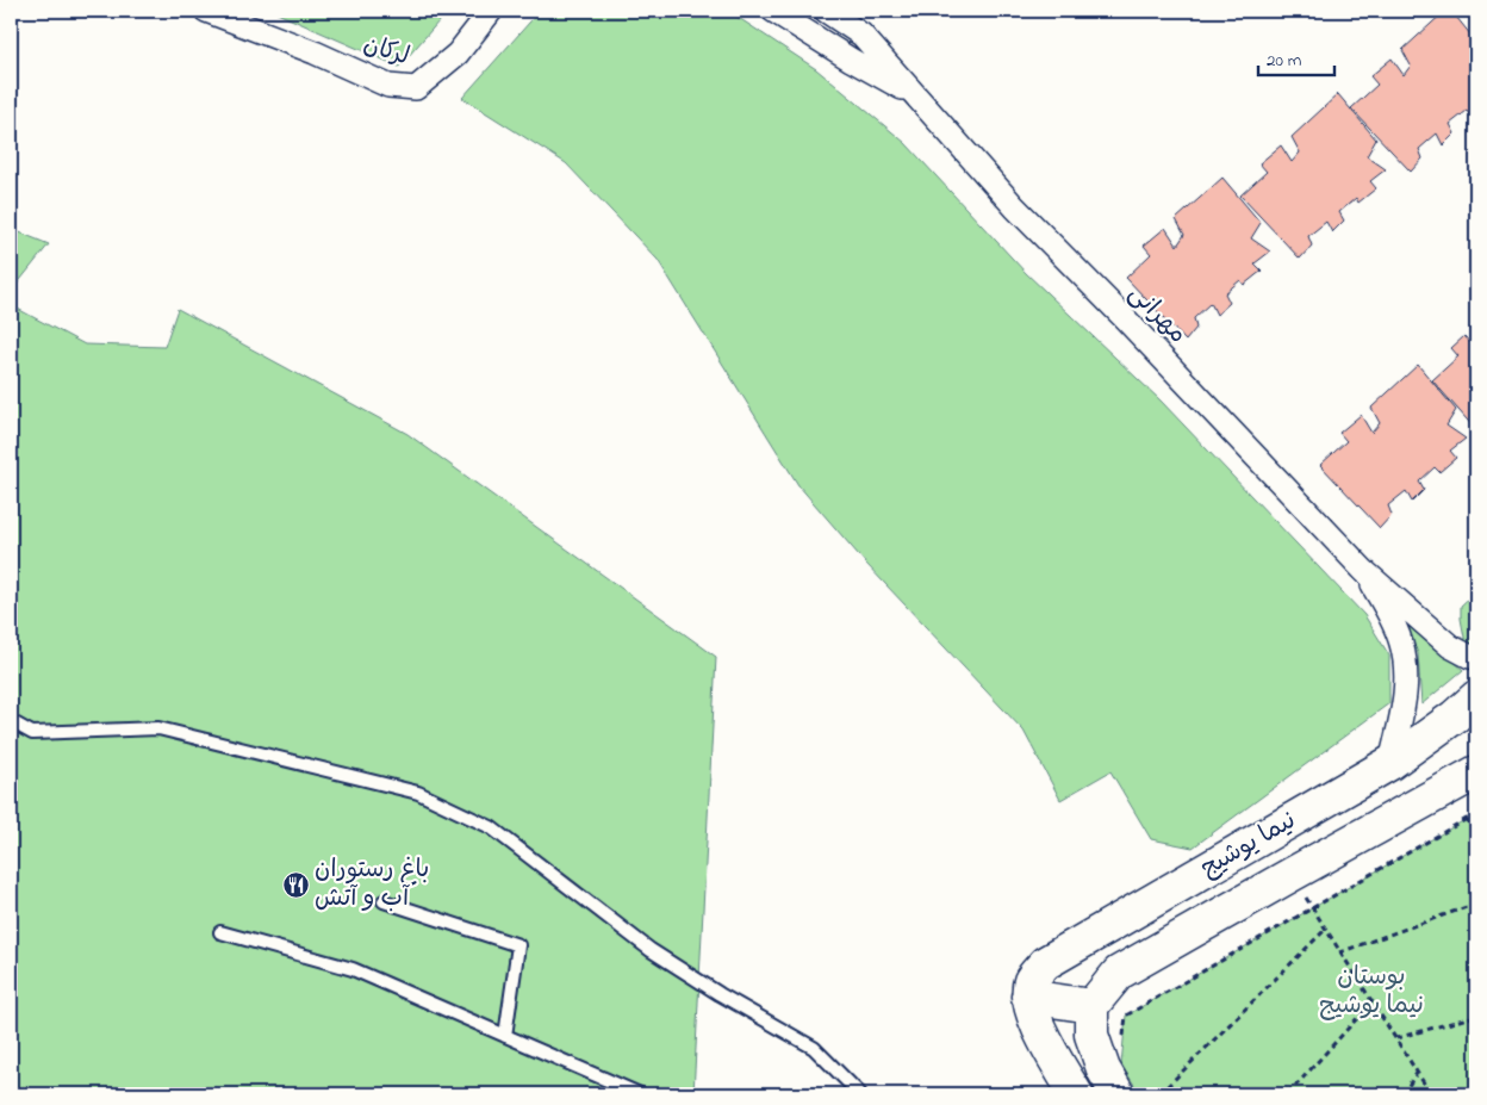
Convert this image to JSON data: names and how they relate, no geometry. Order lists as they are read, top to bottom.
{
  "streets": {
    "street": ["لرکان", "مهرانی", "نیما یوشیج"]
  },
  "parks": ["بوستان نیما یوشیج"],
  "places": {
    "restaurant": ["باغ رستوران آب و آتش"]
  },
  "scale_bar": "20 m"
}
